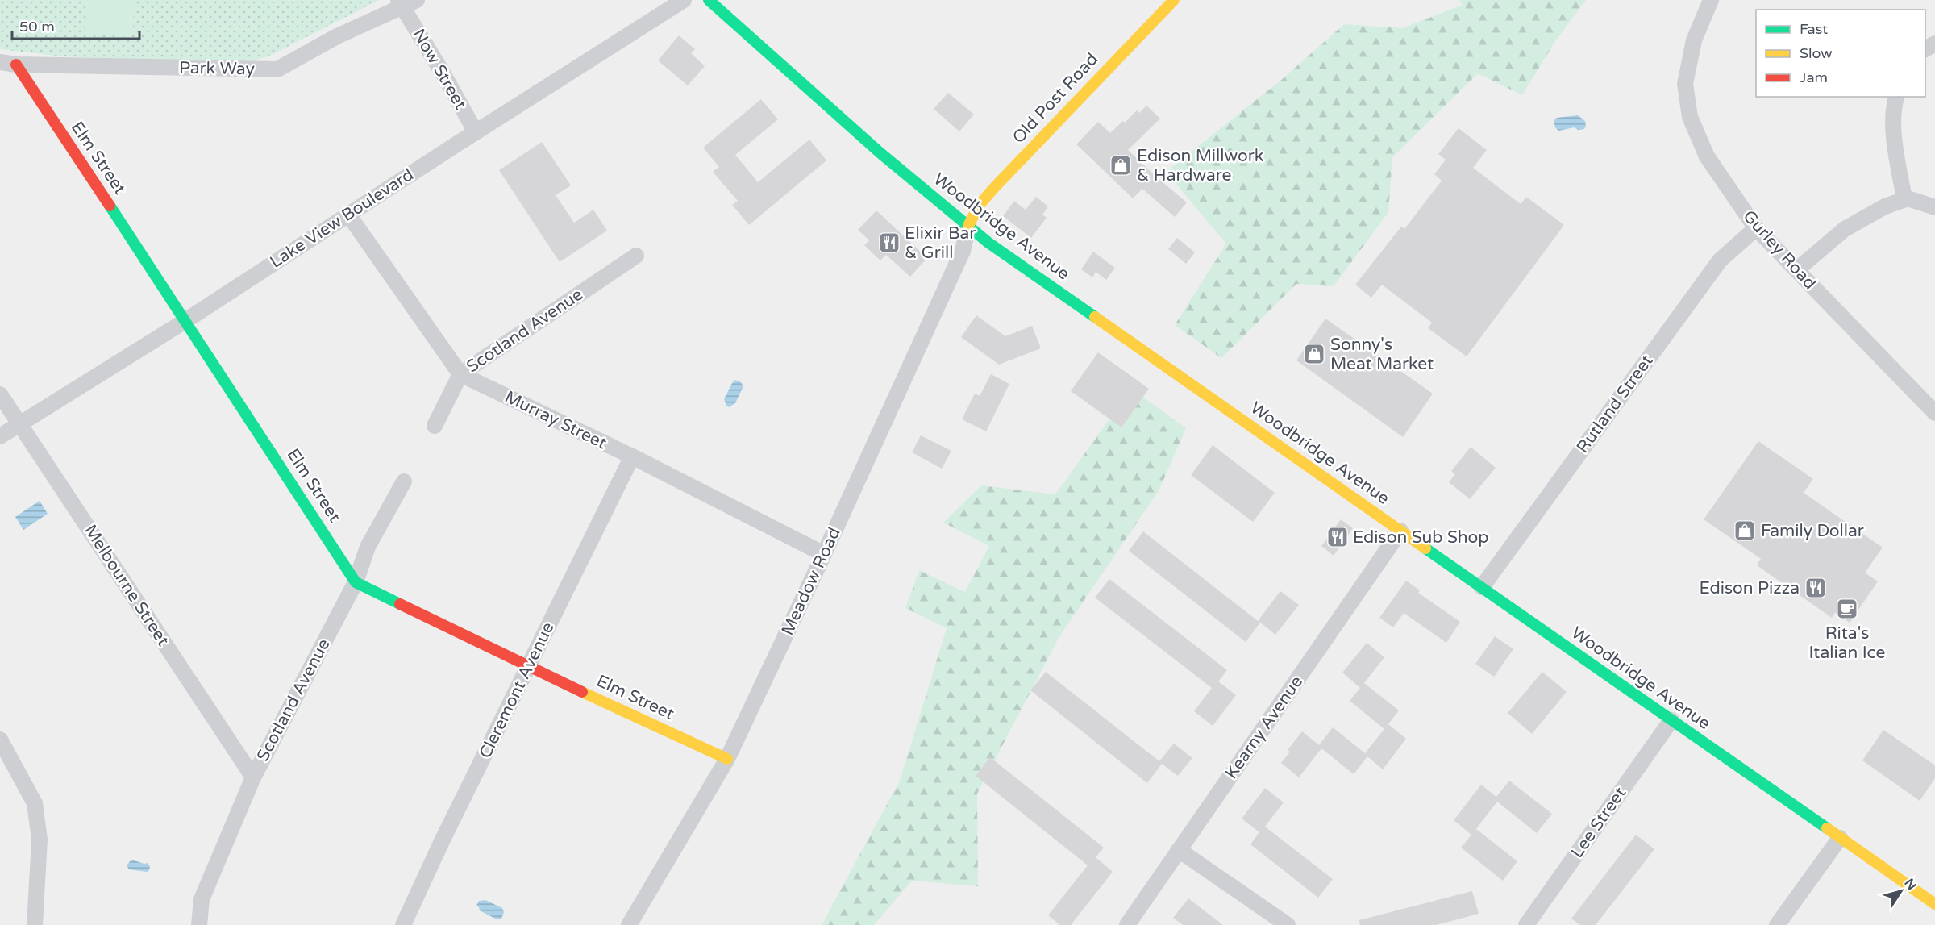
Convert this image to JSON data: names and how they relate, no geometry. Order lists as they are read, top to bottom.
{
  "streets": {
    "main road": ["Old Post Road", "Elm Street", "Woodbridge Avenue"],
    "street": [
      "Park Way",
      "Now Street",
      "Lake View Boulevard",
      "Gurley Road",
      "Scotland Avenue",
      "Rutland Street",
      "Murray Street",
      "Meadow Road",
      "Melbourne Street",
      "Cleremont Avenue",
      "Kearny Avenue",
      "Lee Street"
    ]
  },
  "crossings": [
    ["Park Way", "Now Street"],
    ["Park Way", "Elm Street"],
    ["Now Street", "Lake View Boulevard"],
    ["Old Post Road", "Woodbridge Avenue"],
    ["Old Post Road", "Meadow Road"],
    ["Elm Street", "Lake View Boulevard"],
    ["Elm Street", "Scotland Avenue"],
    ["Elm Street", "Meadow Road"],
    ["Elm Street", "Cleremont Avenue"],
    ["Lake View Boulevard", "Murray Street"],
    ["Lake View Boulevard", "Melbourne Street"],
    ["Woodbridge Avenue", "Rutland Street"],
    ["Woodbridge Avenue", "Meadow Road"],
    ["Woodbridge Avenue", "Kearny Avenue"],
    ["Woodbridge Avenue", "Lee Street"],
    ["Gurley Road", "Rutland Street"],
    ["Scotland Avenue", "Murray Street"],
    ["Scotland Avenue", "Melbourne Street"],
    ["Murray Street", "Meadow Road"],
    ["Murray Street", "Cleremont Avenue"]
  ],
  "places": {
    "shop": ["Edison Millwork & Hardware", "Sonny's Meat Market", "Family Dollar"],
    "restaurant": ["Elixir Bar & Grill", "Edison Sub Shop", "Edison Pizza"],
    "cafe": ["Rita's Italian Ice"]
  },
  "legend": ["Fast", "Slow", "Jam"],
  "scale_bar": "50 m",
  "north": "top right"
}
